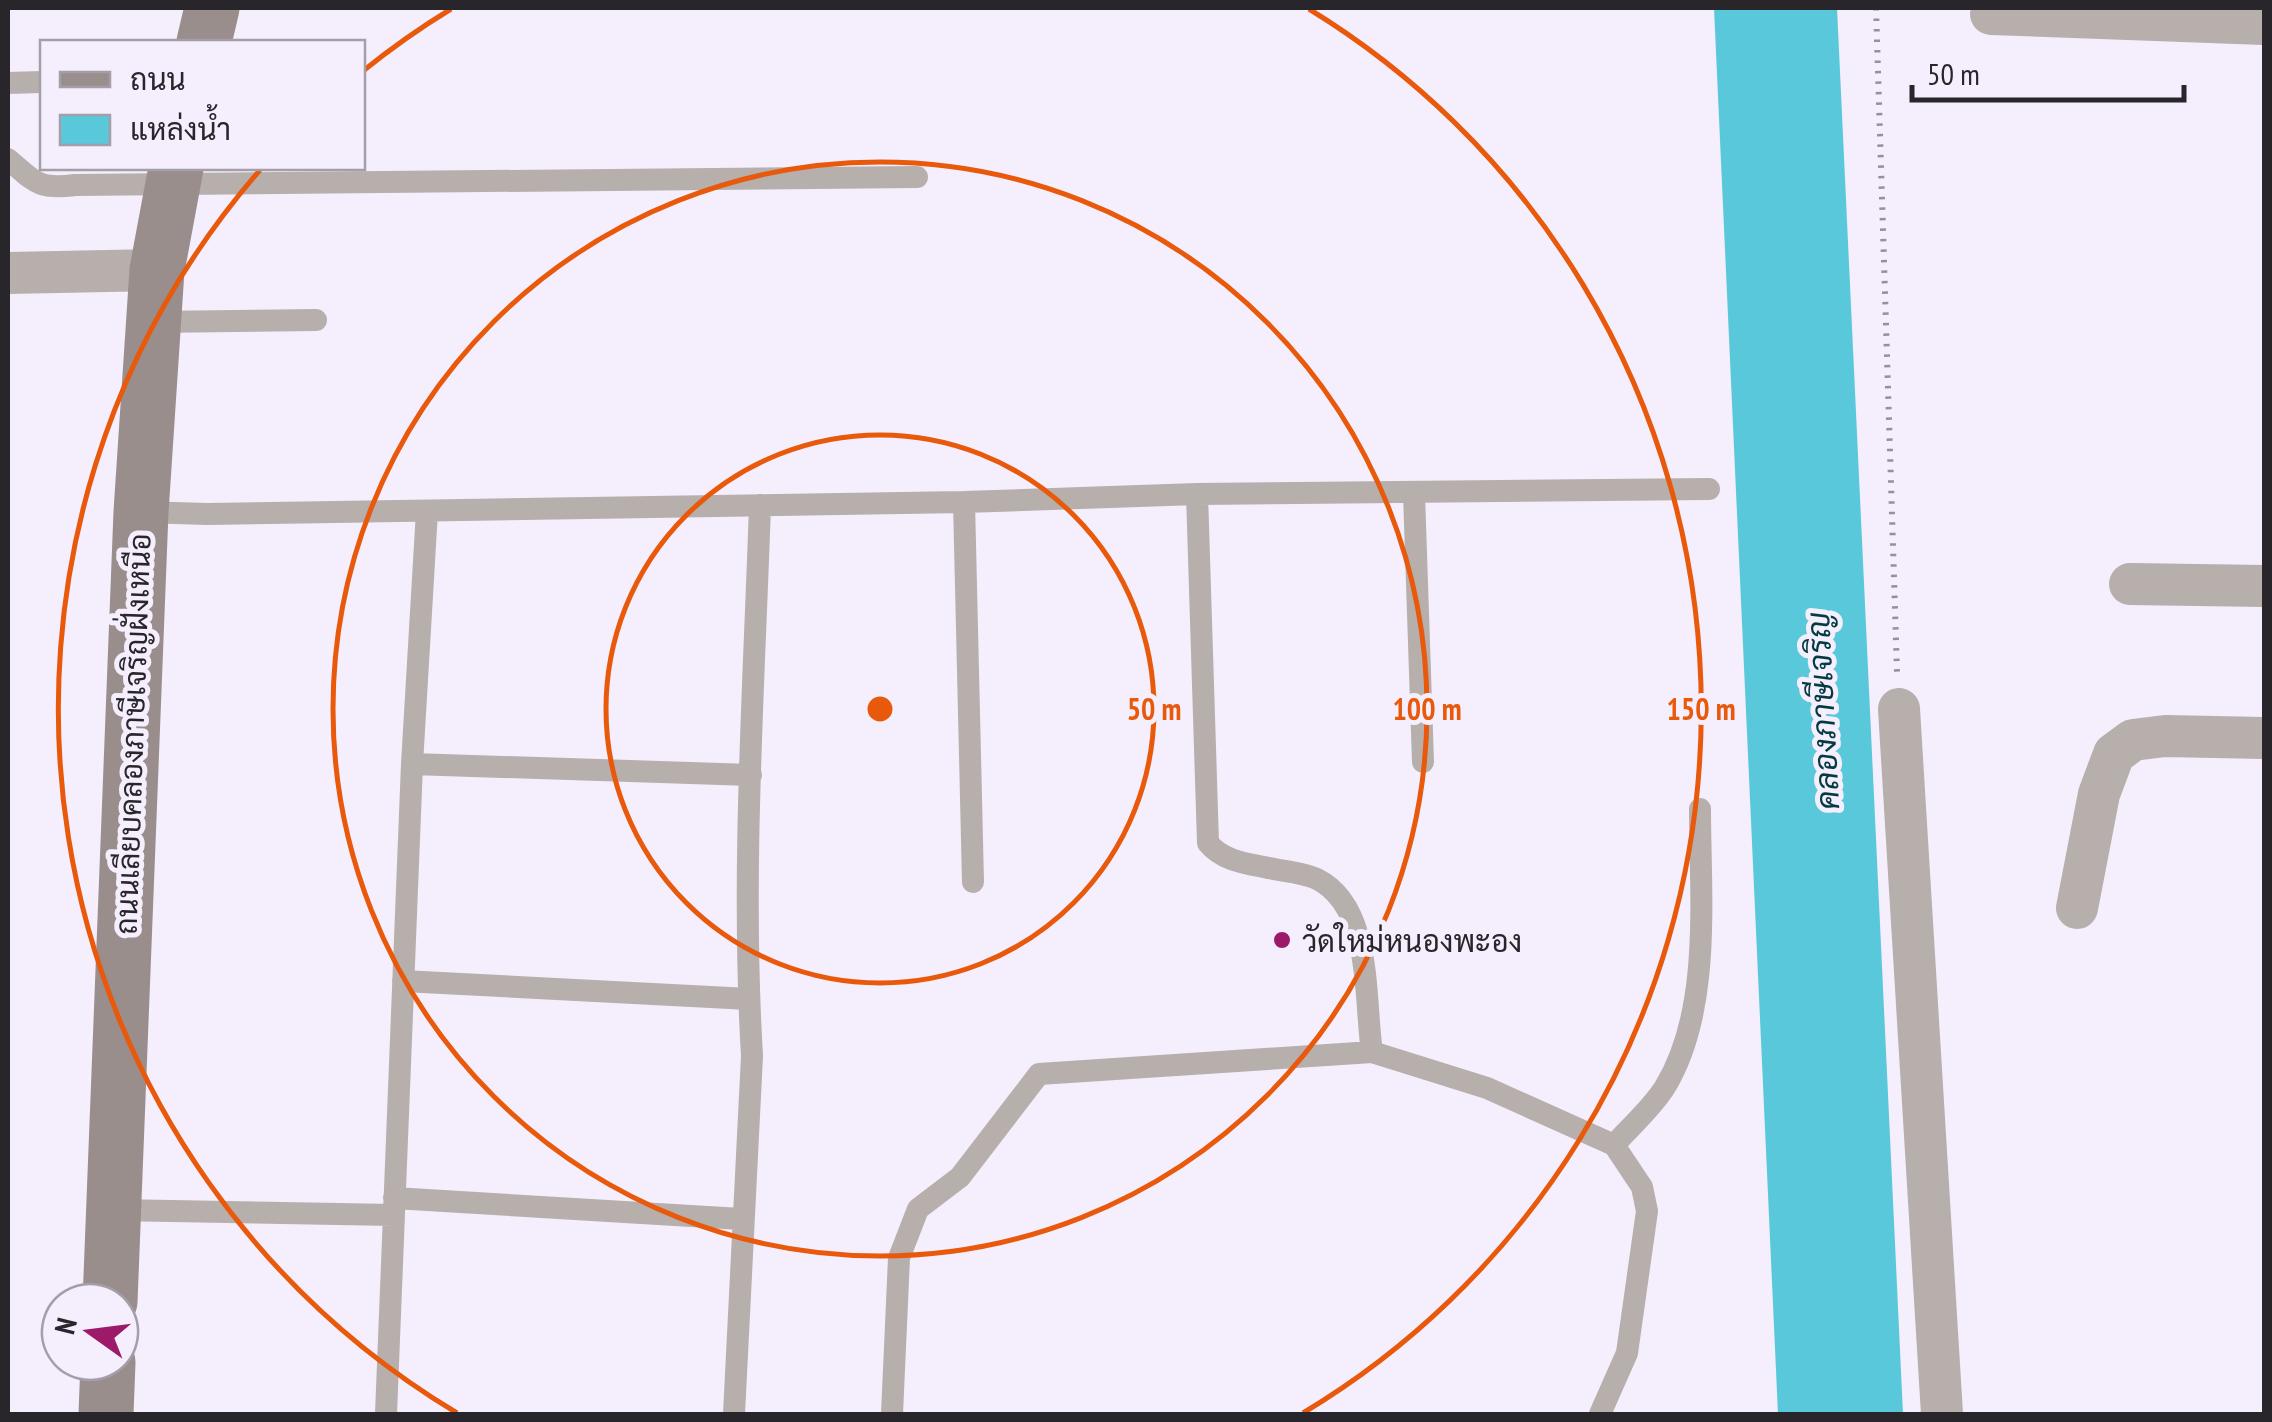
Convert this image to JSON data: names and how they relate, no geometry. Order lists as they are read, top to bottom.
{
  "streets": {
    "main road": ["ถนนเลียบคลองภาษีเจริญฝั่งเหนือ"]
  },
  "water": ["คลองภาษีเจริญ"],
  "places": ["วัดใหม่หนองพะอง"],
  "legend": ["ถนน", "แหล่งน้ำ"],
  "scale_bar": "50 m",
  "north": "left",
  "rings": ["50 m", "100 m", "150 m"]
}
